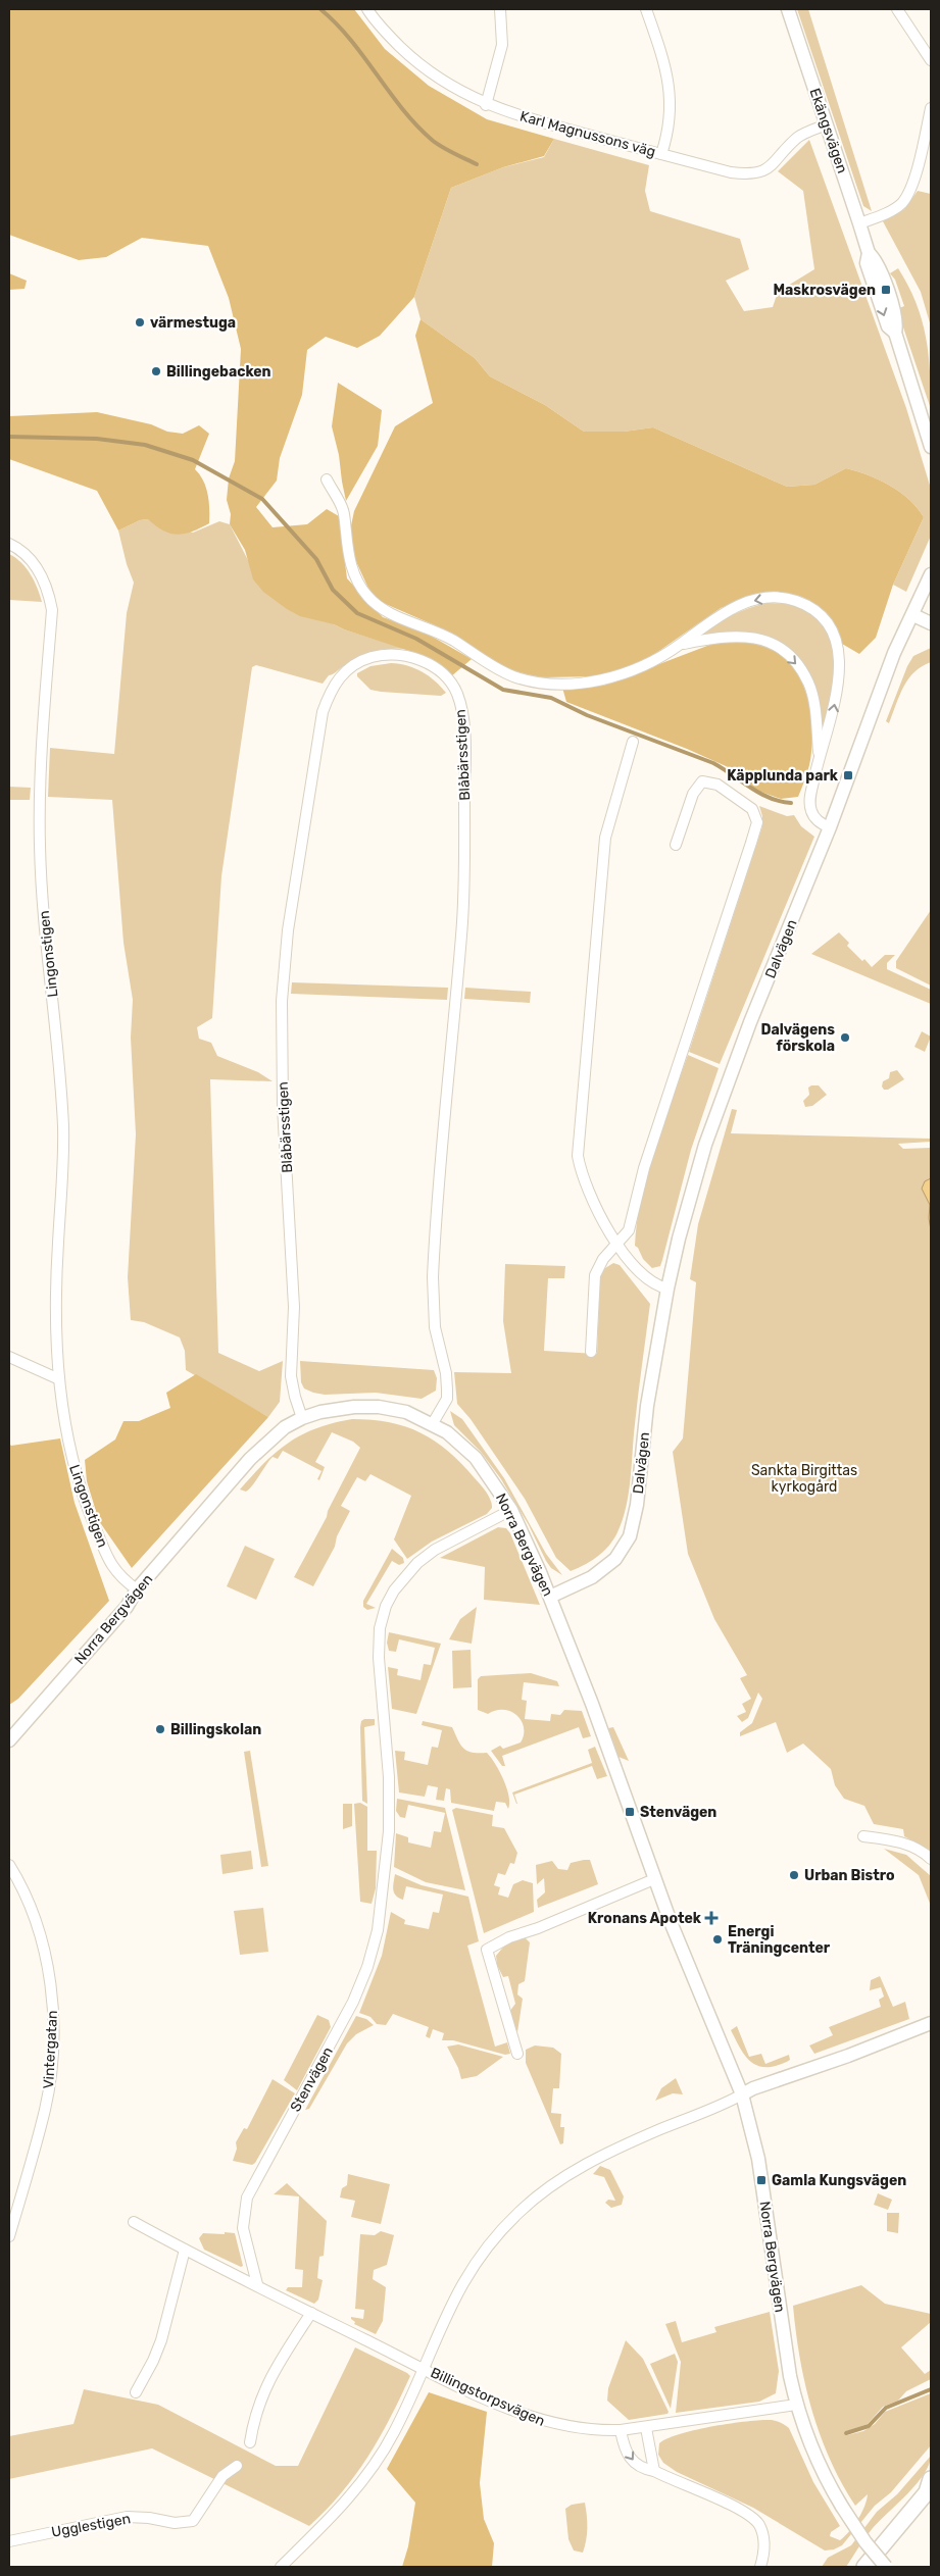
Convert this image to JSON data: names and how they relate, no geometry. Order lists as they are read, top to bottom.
{
  "streets": {
    "street": [
      "Ekängsvägen",
      "Karl Magnussons väg",
      "Blåbärsstigen",
      "Dalvägen",
      "Lingonstigen",
      "Norra Bergvägen",
      "Vintergatan",
      "Stenvägen",
      "Billingstorpsvägen",
      "Ugglestigen"
    ]
  },
  "crossings": [
    ["Ekängsvägen", "Karl Magnussons väg"],
    ["Blåbärsstigen", "Norra Bergvägen"],
    ["Dalvägen", "Norra Bergvägen"],
    ["Lingonstigen", "Norra Bergvägen"],
    ["Norra Bergvägen", "Stenvägen"],
    ["Norra Bergvägen", "Billingstorpsvägen"],
    ["Stenvägen", "Billingstorpsvägen"]
  ],
  "parks": ["Sankta Birgittas kyrkogård"],
  "places": {
    "transit": [
      "Maskrosvägen",
      "Käpplunda park",
      "Stenvägen",
      "Gamla Kungsvägen"
    ],
    "other": [
      "värmestuga",
      "Billingebacken",
      "Dalvägens förskola",
      "Billingskolan",
      "Urban Bistro",
      "Energi Träningcenter"
    ],
    "health": ["Kronans Apotek"]
  }
}
